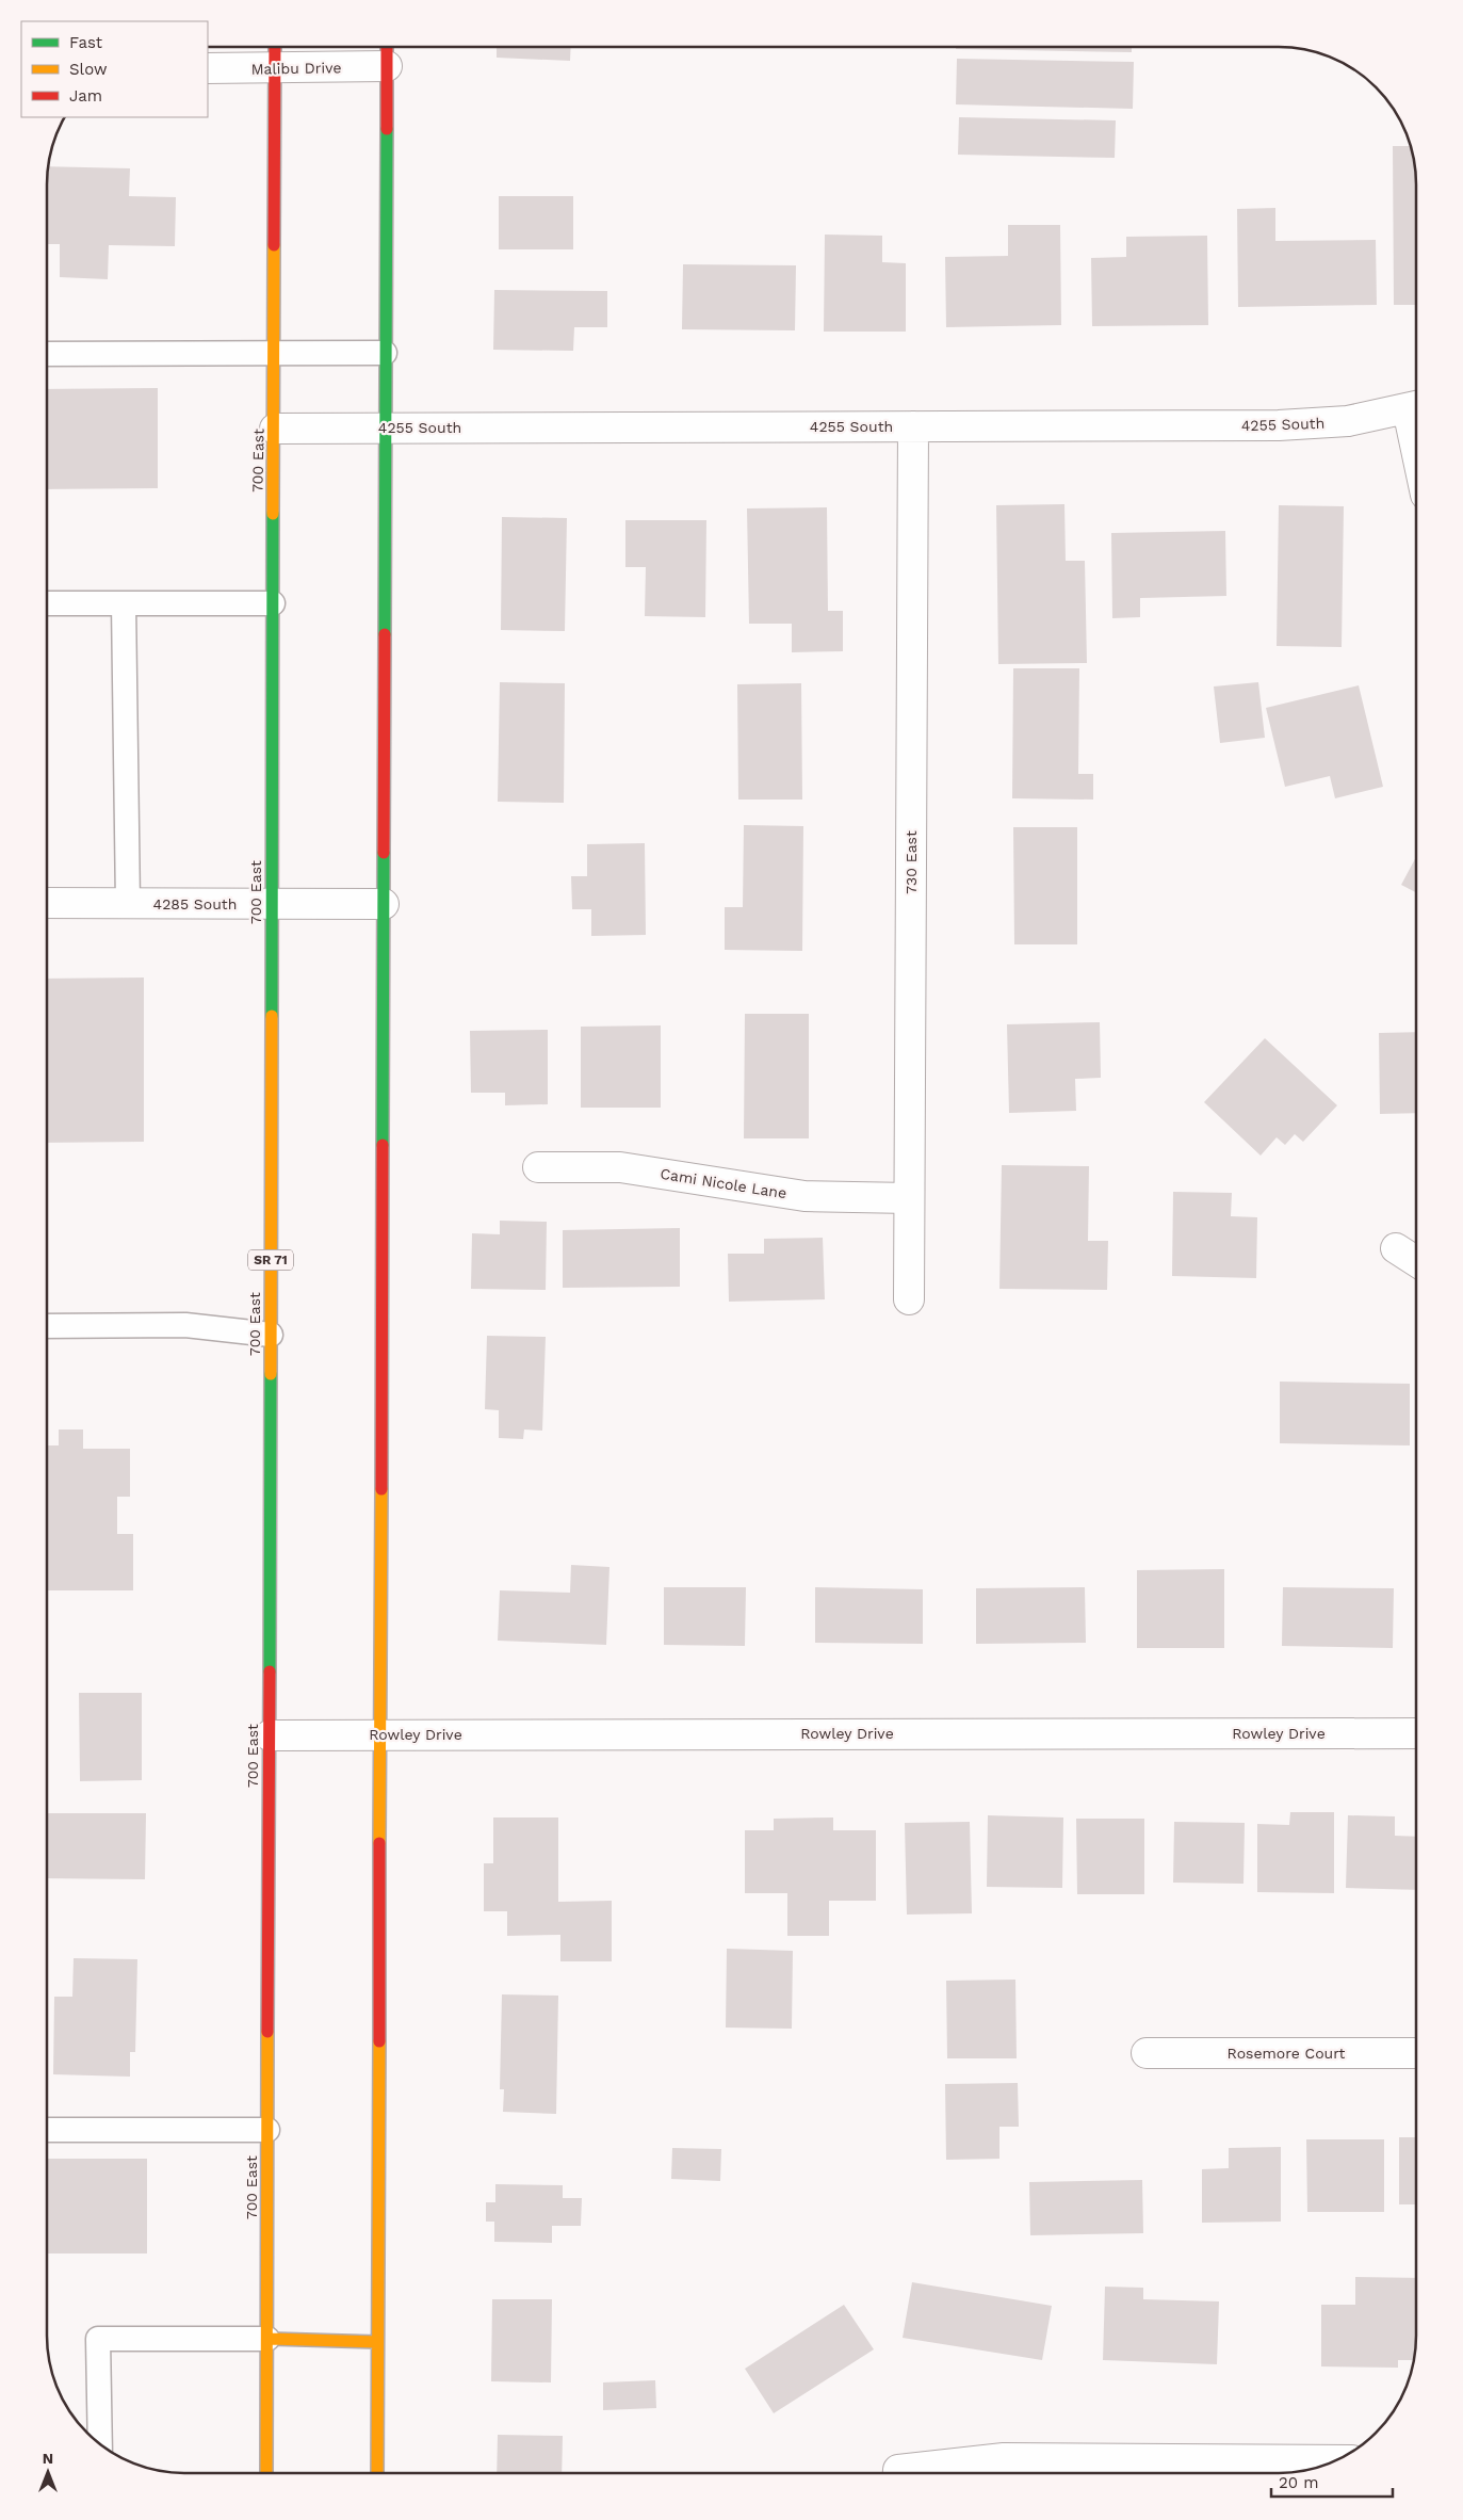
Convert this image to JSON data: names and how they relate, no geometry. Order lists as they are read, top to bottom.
{
  "streets": {
    "main road": ["700 East", "SR 71"],
    "street": [
      "Malibu Drive",
      "4255 South",
      "730 East",
      "4285 South",
      "Cami Nicole Lane",
      "Rowley Drive",
      "Rosemore Court"
    ]
  },
  "crossings": [
    ["Malibu Drive", "700 East"],
    ["4255 South", "700 East"],
    ["4255 South", "730 East"],
    ["700 East", "4285 South"],
    ["700 East", "Rowley Drive"],
    ["730 East", "Cami Nicole Lane"]
  ],
  "legend": ["Fast", "Slow", "Jam"],
  "scale_bar": "20 m",
  "north": "top"
}
